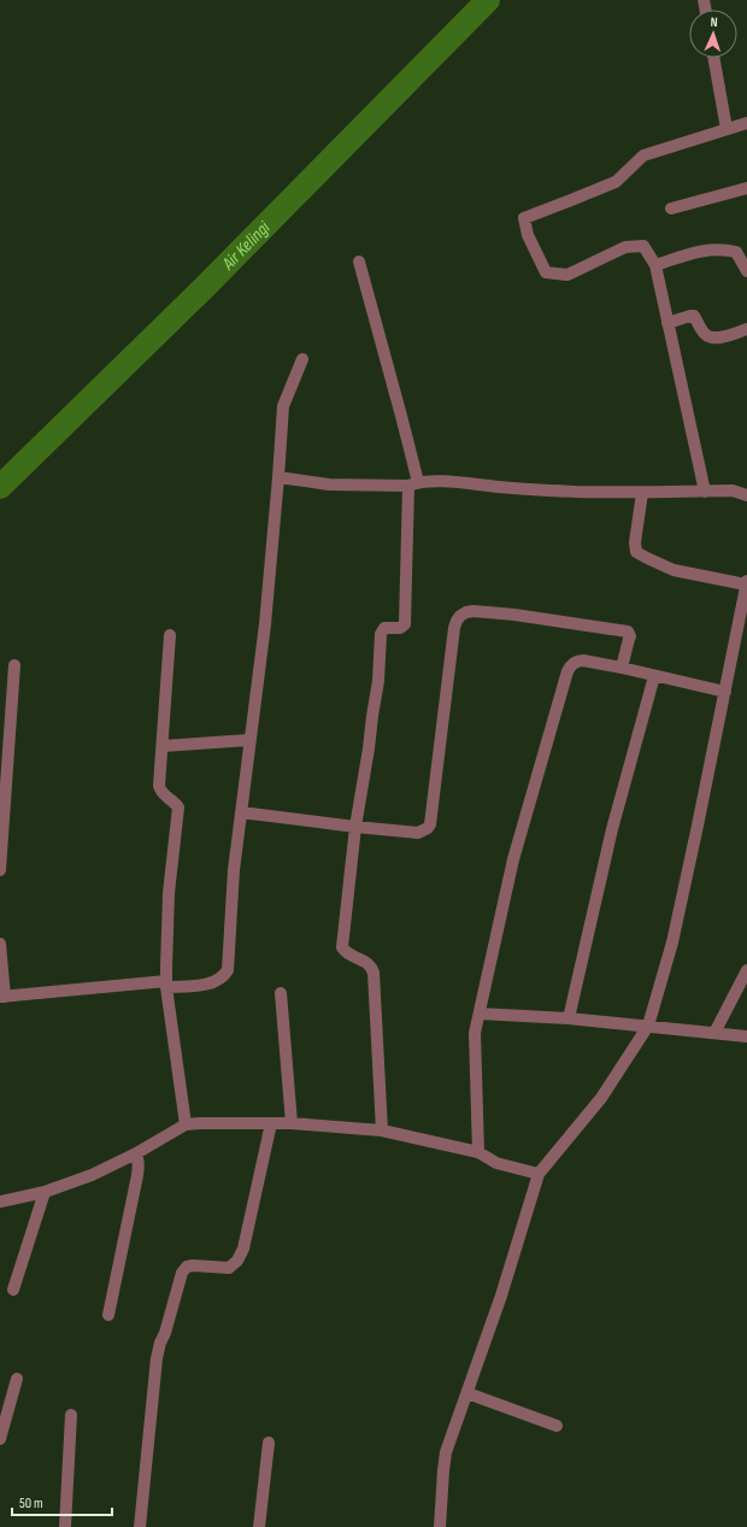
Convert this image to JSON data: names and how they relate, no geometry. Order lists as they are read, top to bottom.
{
  "water": ["Air Kelingi"],
  "scale_bar": "50 m",
  "north": "top"
}
